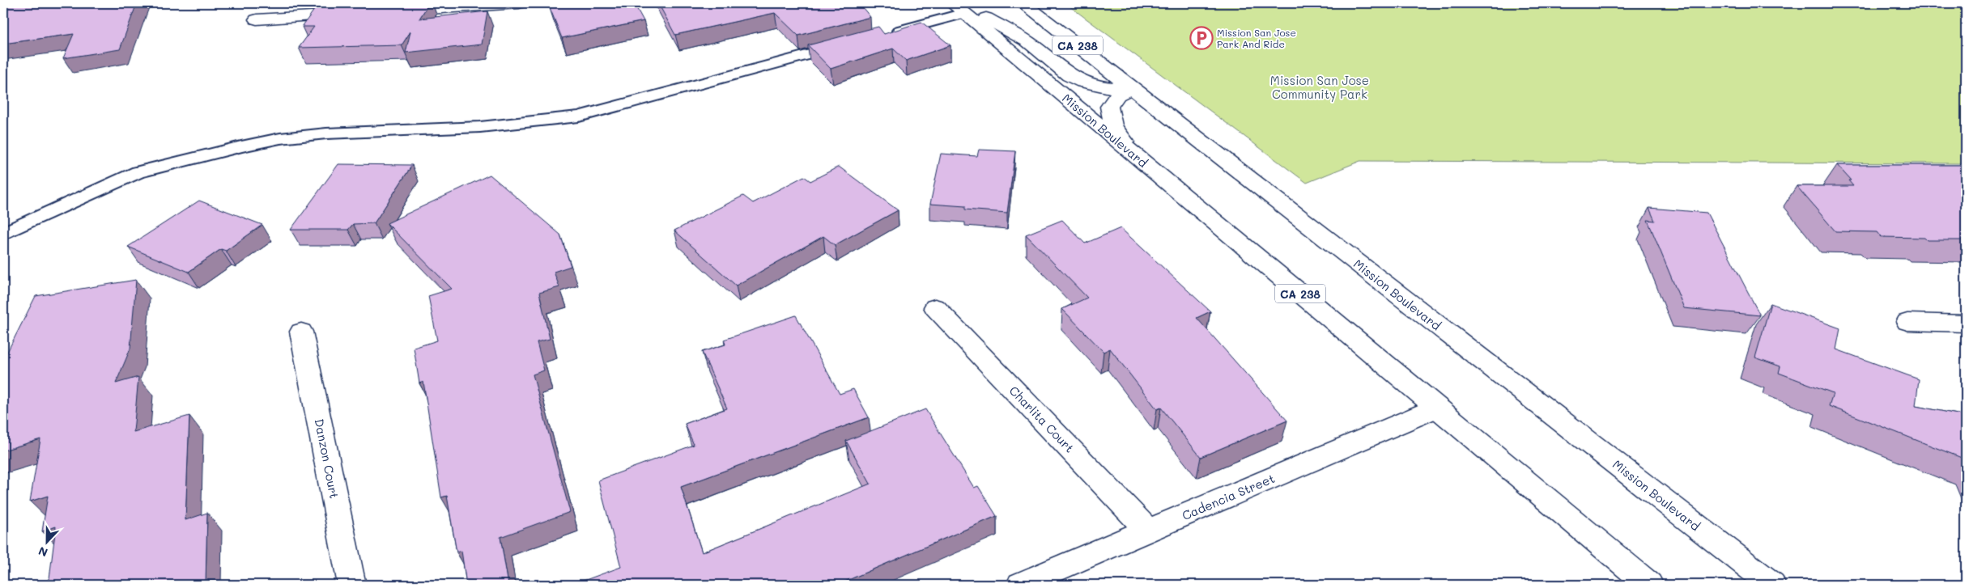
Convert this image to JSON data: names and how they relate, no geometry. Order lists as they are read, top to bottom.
{
  "streets": {
    "main road": [
      "CA 238",
      "Mission Boulevard",
      "Charlita Court",
      "Danzon Court",
      "Cadencia Street"
    ]
  },
  "crossings": [
    ["Mission Boulevard", "Cadencia Street"],
    ["Charlita Court", "Cadencia Street"]
  ],
  "parks": ["Mission San Jose Community Park"],
  "places": {
    "parking": ["Mission San Jose Park And Ride"]
  },
  "north": "bottom"
}
